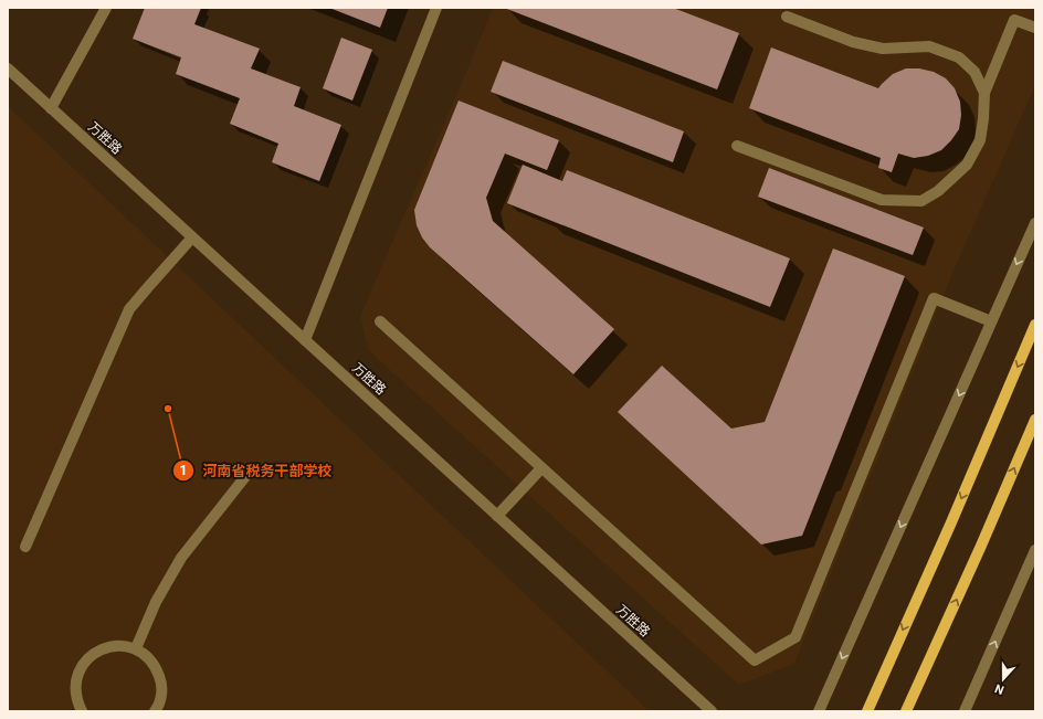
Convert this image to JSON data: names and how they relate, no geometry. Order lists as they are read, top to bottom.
{
  "streets": {
    "street": ["万胜路"]
  },
  "places": ["河南省税务干部学校"],
  "north": "bottom"
}
